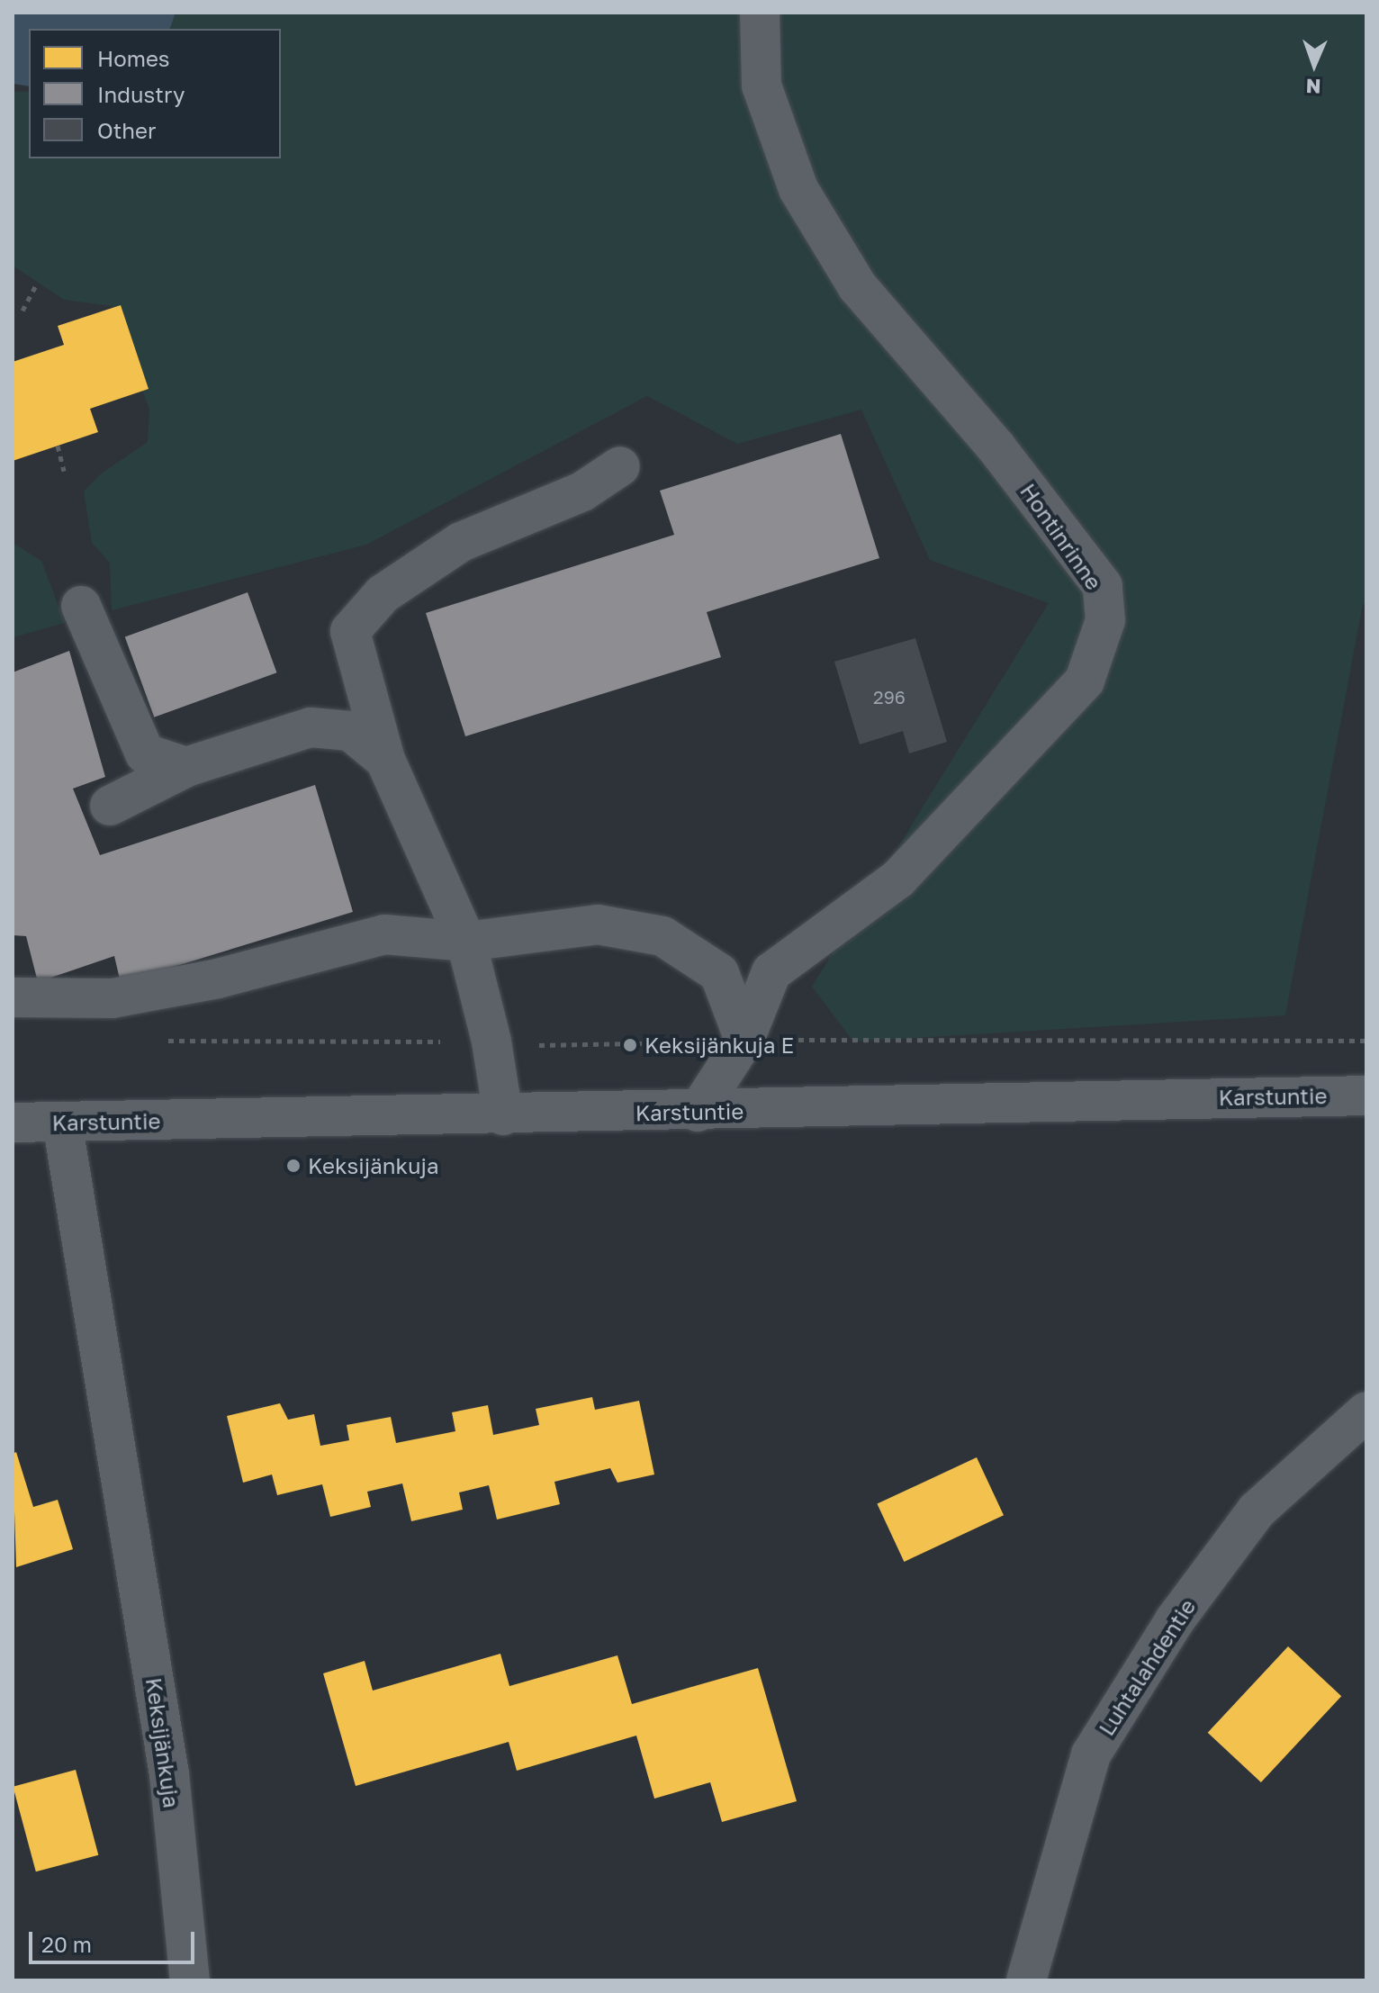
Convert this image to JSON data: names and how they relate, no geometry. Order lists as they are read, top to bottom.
{
  "streets": {
    "street": [
      "Hontinrinne",
      "Karstuntie",
      "Luhtalahdentie",
      "Keksijänkuja"
    ]
  },
  "crossings": [
    ["Hontinrinne", "Karstuntie"],
    ["Karstuntie", "Keksijänkuja"]
  ],
  "places": ["Keksijänkuja E", "Keksijänkuja"],
  "house_numbers": ["296"],
  "legend": ["Homes", "Industry", "Other"],
  "scale_bar": "20 m",
  "north": "bottom"
}
